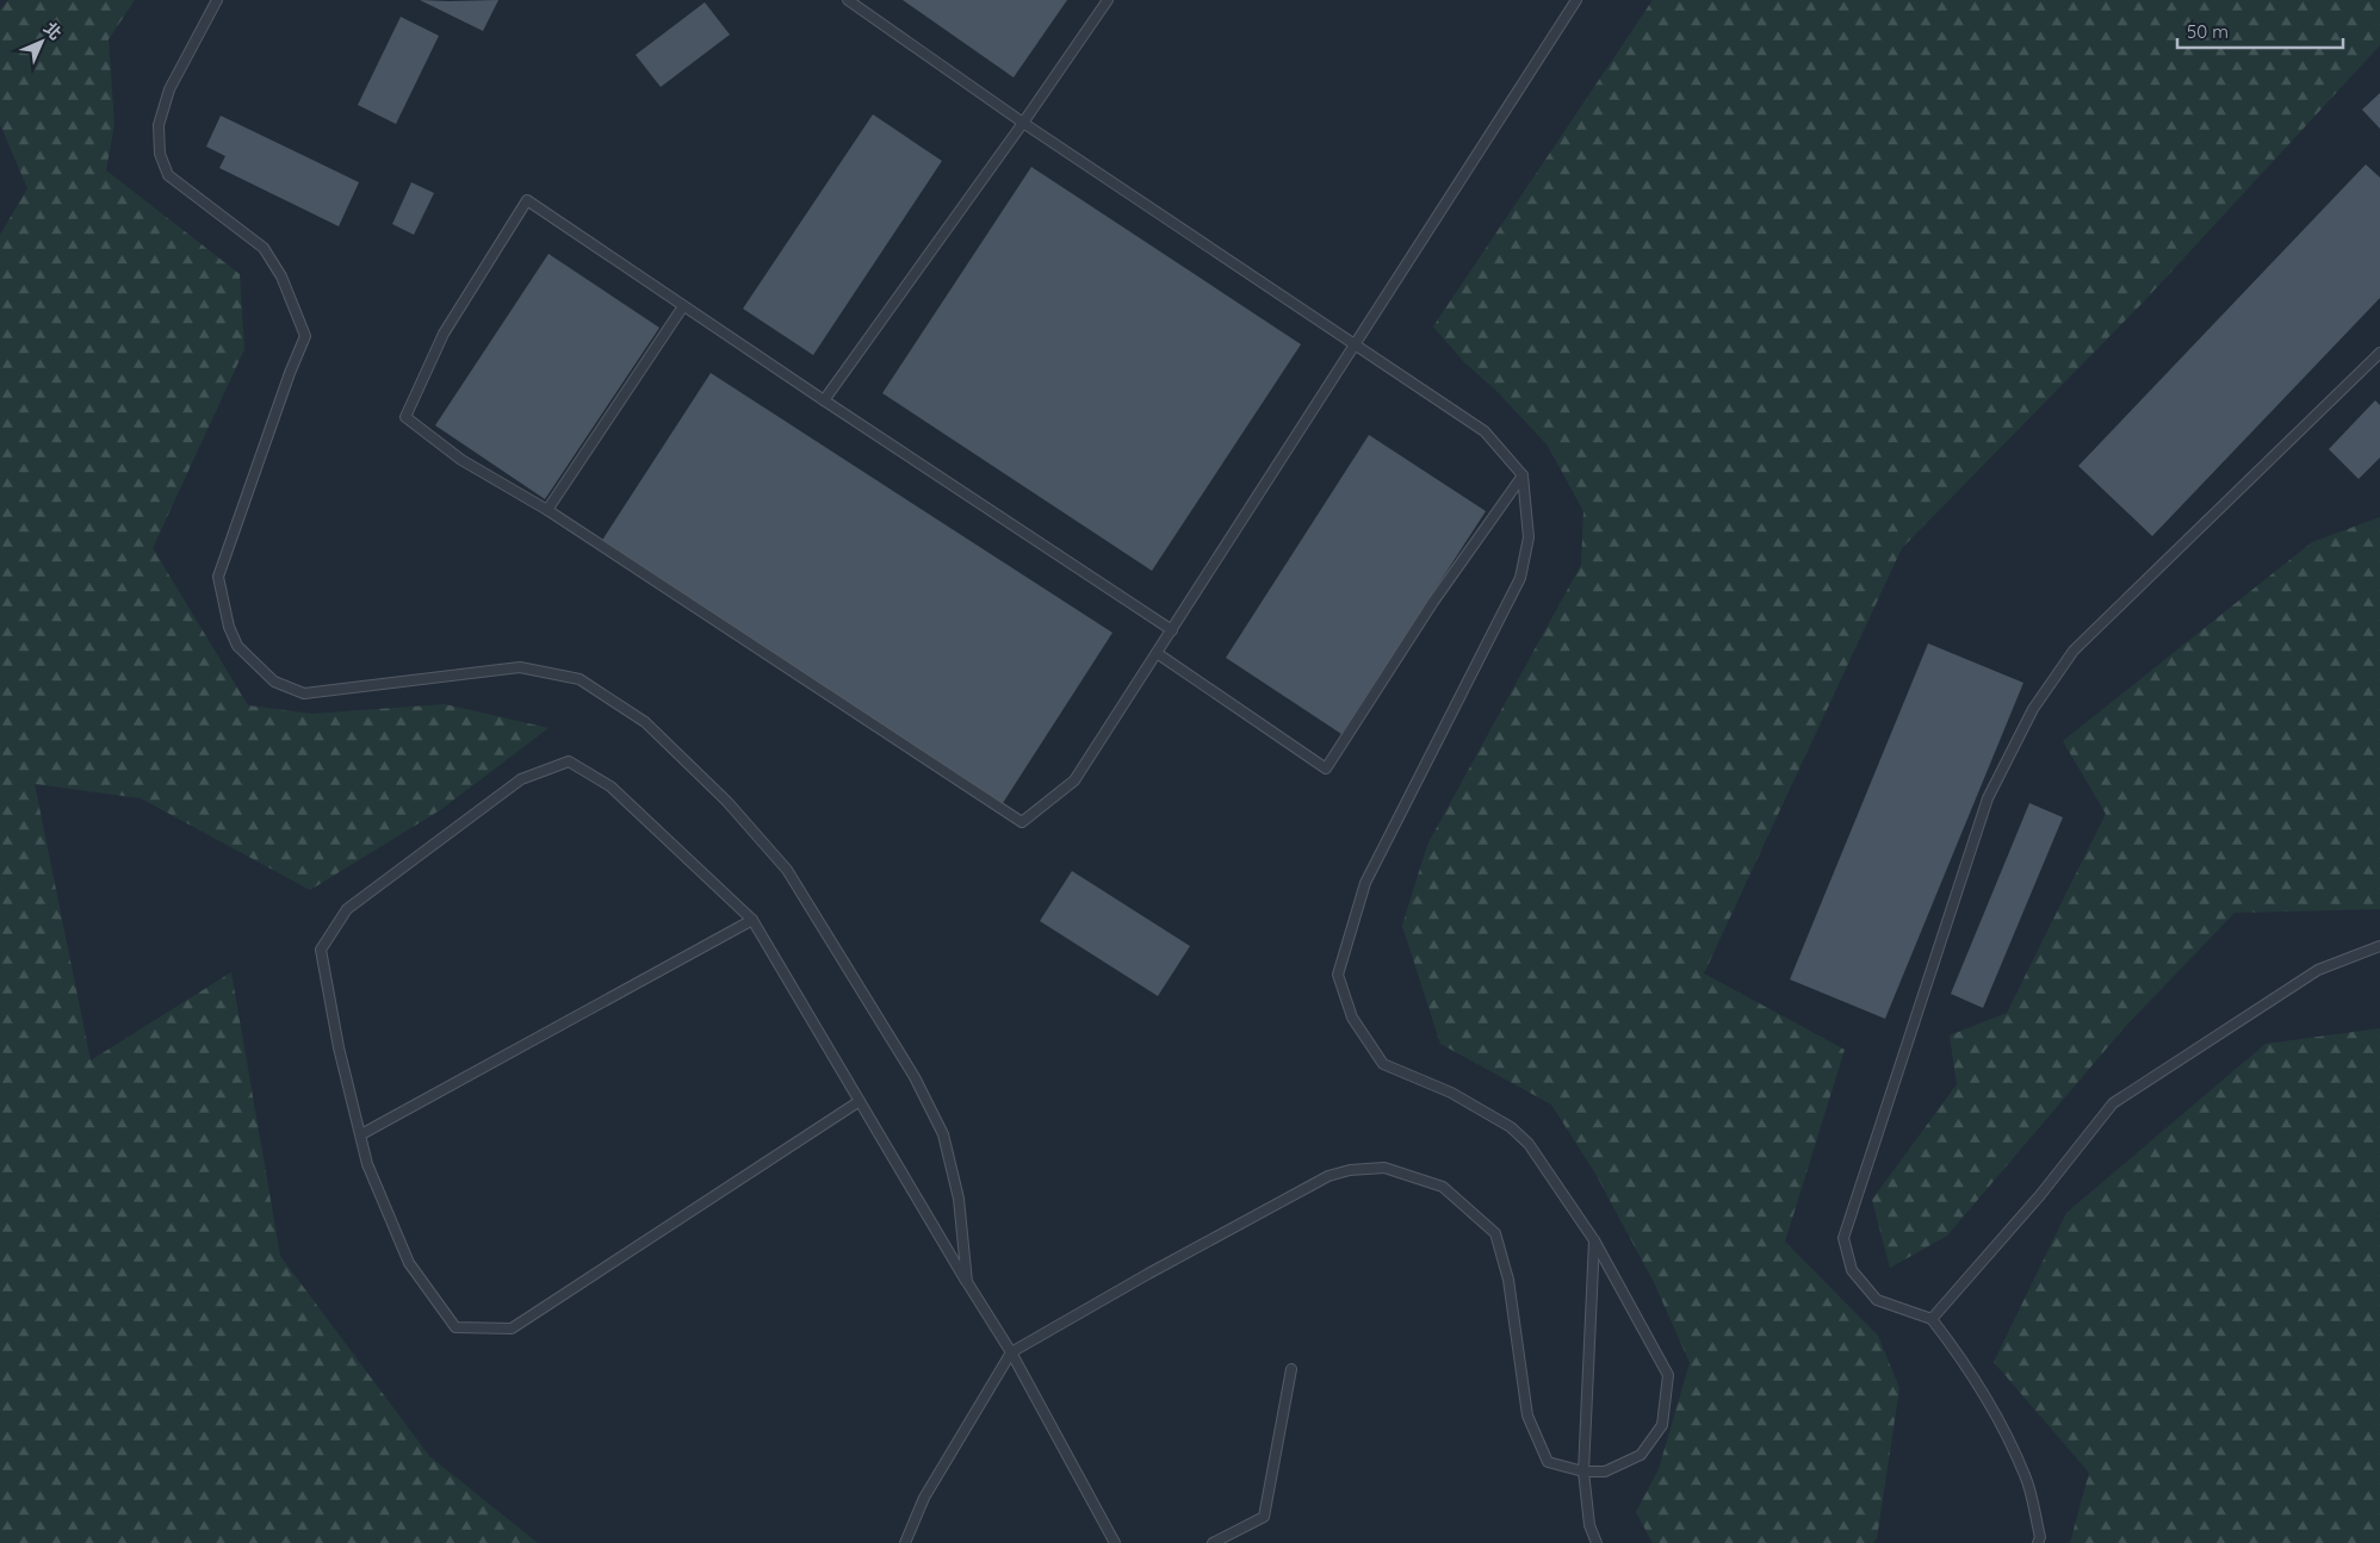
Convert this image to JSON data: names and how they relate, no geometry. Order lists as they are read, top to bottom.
{
  "scale_bar": "50 m",
  "north": "top right"
}
